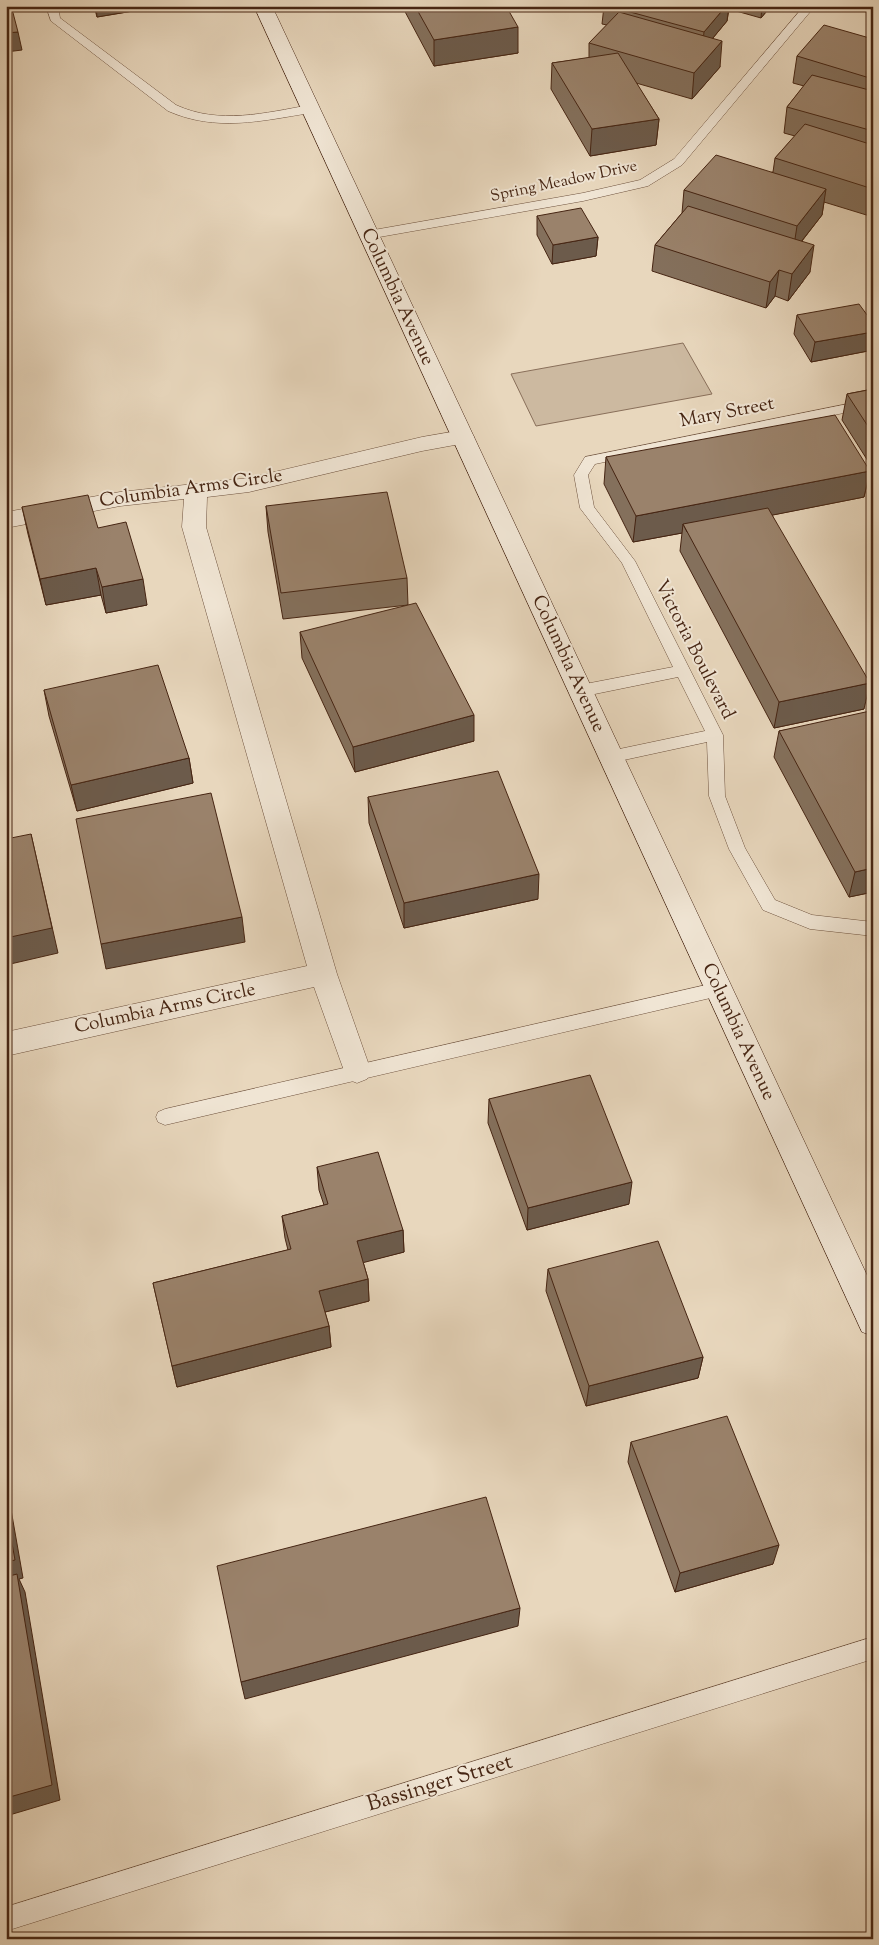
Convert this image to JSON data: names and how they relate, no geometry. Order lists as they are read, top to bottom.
{
  "streets": {
    "street": ["Columbia Avenue", "Columbia Arms Circle"],
    "lane": [
      "Spring Meadow Drive",
      "Mary Street",
      "Victoria Boulevard",
      "Bassinger Street"
    ]
  },
  "crossings": [
    ["Spring Meadow Drive", "Columbia Avenue"],
    ["Columbia Avenue", "Columbia Arms Circle"],
    ["Mary Street", "Victoria Boulevard"]
  ]
}
